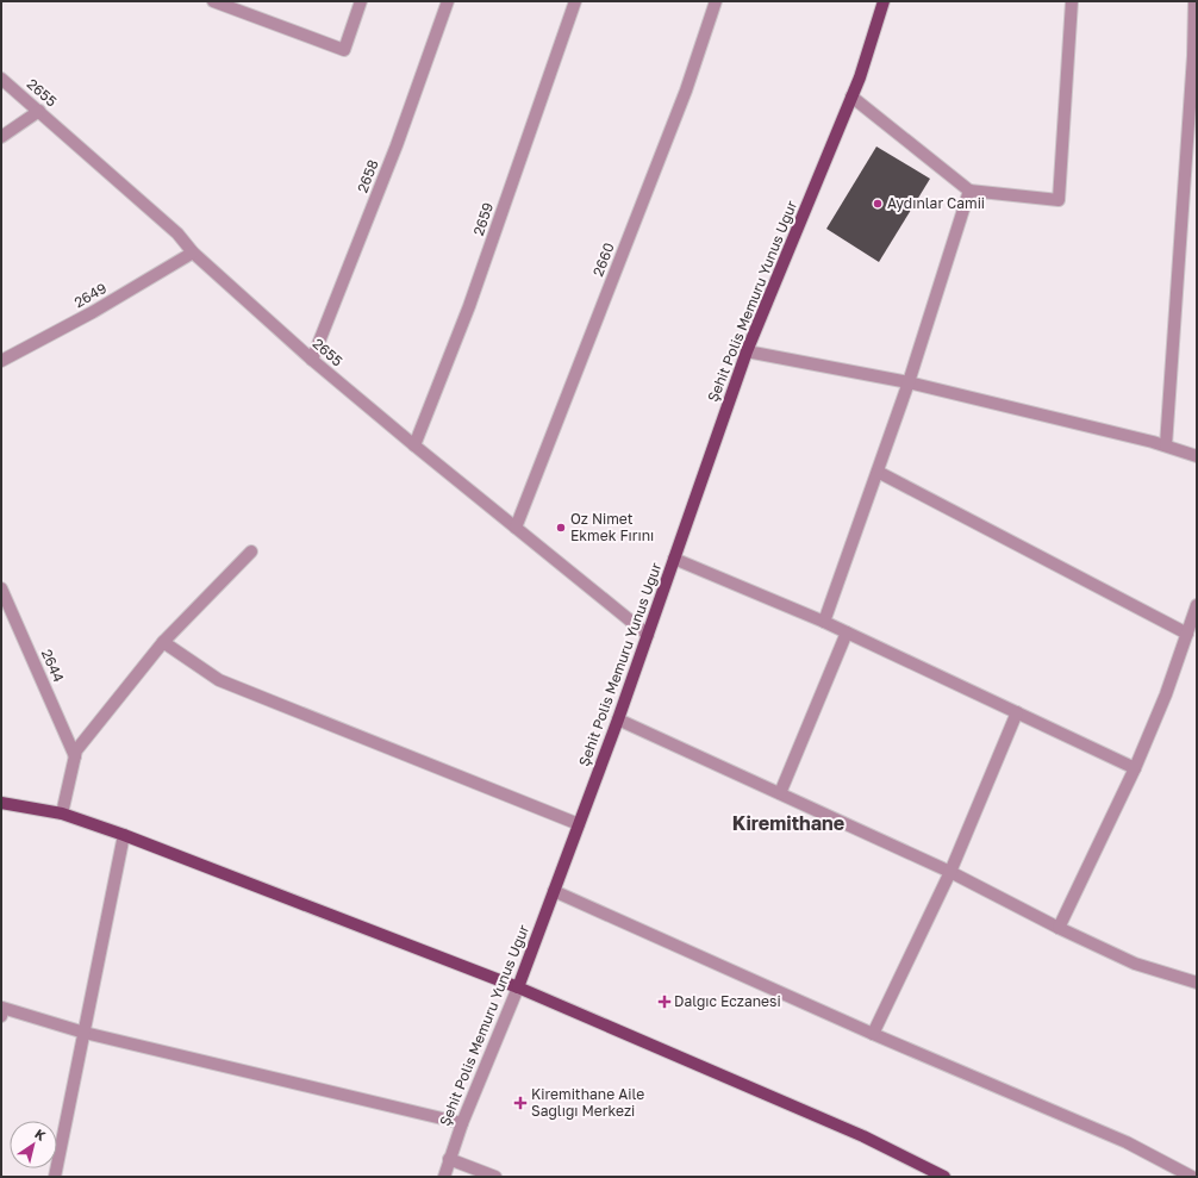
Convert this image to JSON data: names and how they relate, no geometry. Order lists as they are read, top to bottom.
{
  "streets": {
    "main road": ["Şehit Polis Memuru Yunus Uğur"],
    "street": [
      "2655",
      "2658",
      "2659",
      "2660",
      "2649",
      "2644"
    ]
  },
  "crossings": [
    ["2655", "2658"],
    ["2655", "2659"],
    ["2655", "2660"],
    ["2655", "2649"],
    ["2655", "Şehit Polis Memuru Yunus Uğur"]
  ],
  "districts": ["Kiremithane"],
  "places": {
    "other": ["Aydınlar Camii", "Oz Nimet Ekmek Fırını"],
    "health": ["Dalgıc Eczanesi", "Kiremithane Aile Saglıgı Merkezi"]
  },
  "north": "top right"
}
